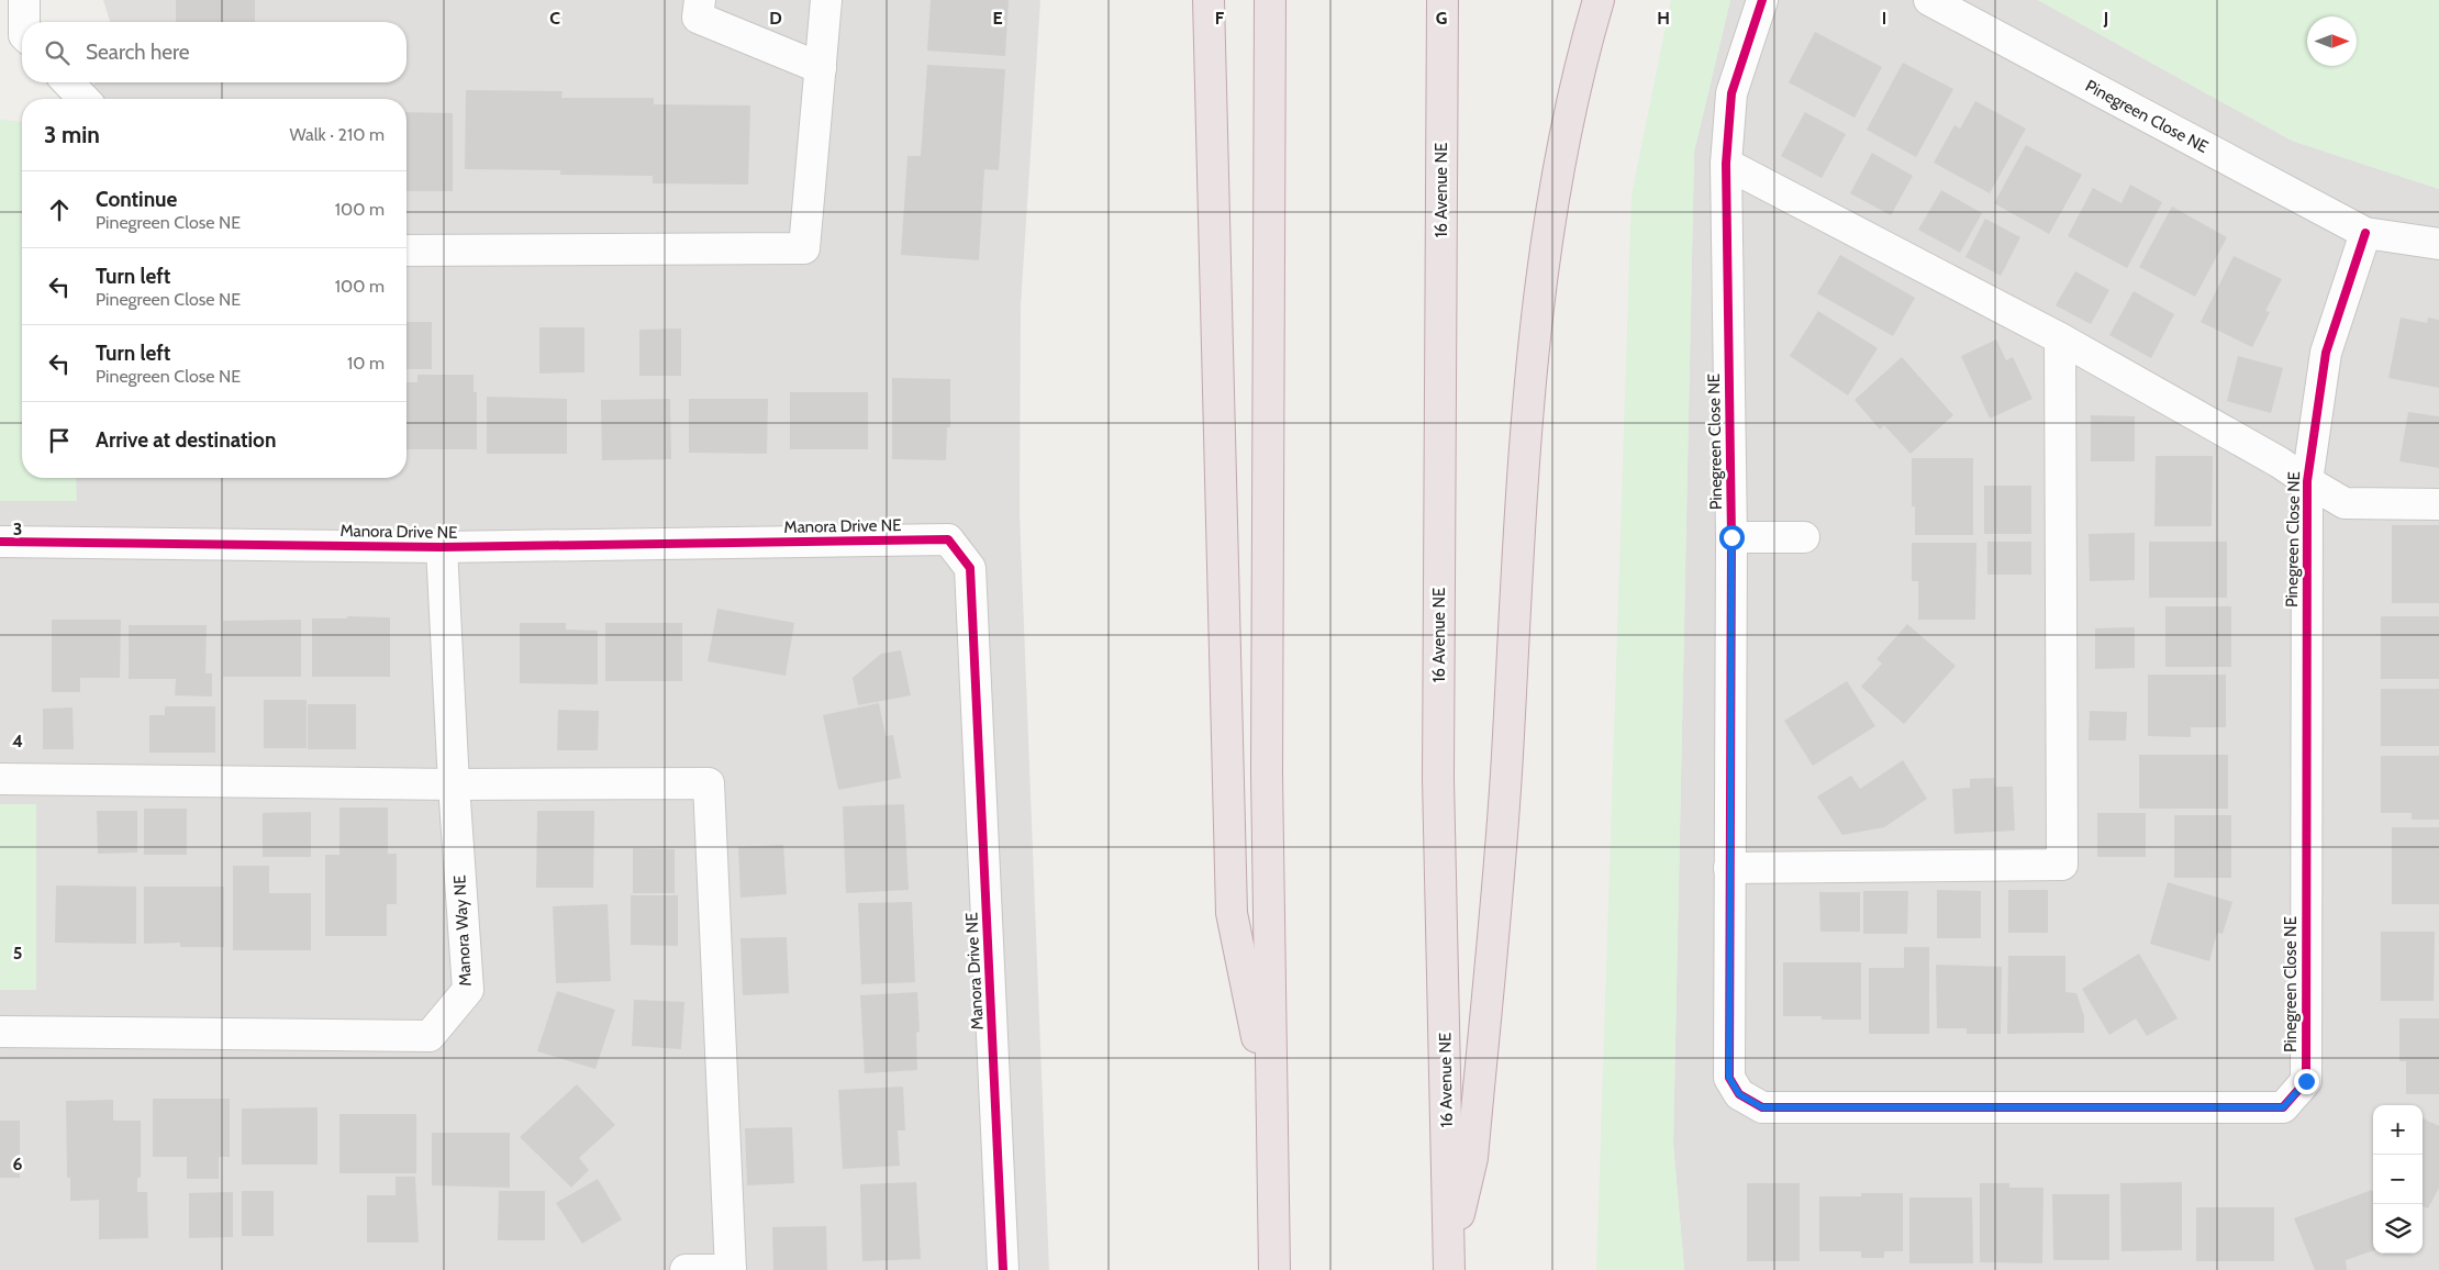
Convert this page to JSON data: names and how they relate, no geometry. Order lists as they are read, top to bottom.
{
  "streets": {
    "highway": ["16 Avenue NE"],
    "street": ["Pinegreen Close NE", "Manora Drive NE", "Manora Way NE"]
  },
  "crossings": [
    ["Manora Drive NE", "Manora Way NE"]
  ],
  "north": "right",
  "page": {
    "search": "Search here",
    "heading": ["3 min", "Walk · 210 m"],
    "list": [
      ["Continue", "Pinegreen Close NE", "100 m"],
      ["Turn left", "Pinegreen Close NE", "100 m"],
      ["Turn left", "Pinegreen Close NE", "10 m"],
      "Arrive at destination"
    ],
    "map_buttons": ["+", "−"]
  },
  "grid": {
    "columns": [
      "C",
      "D",
      "E",
      "F",
      "G",
      "H",
      "I",
      "J"
    ],
    "rows": [
      "3",
      "4",
      "5",
      "6"
    ]
  }
}
